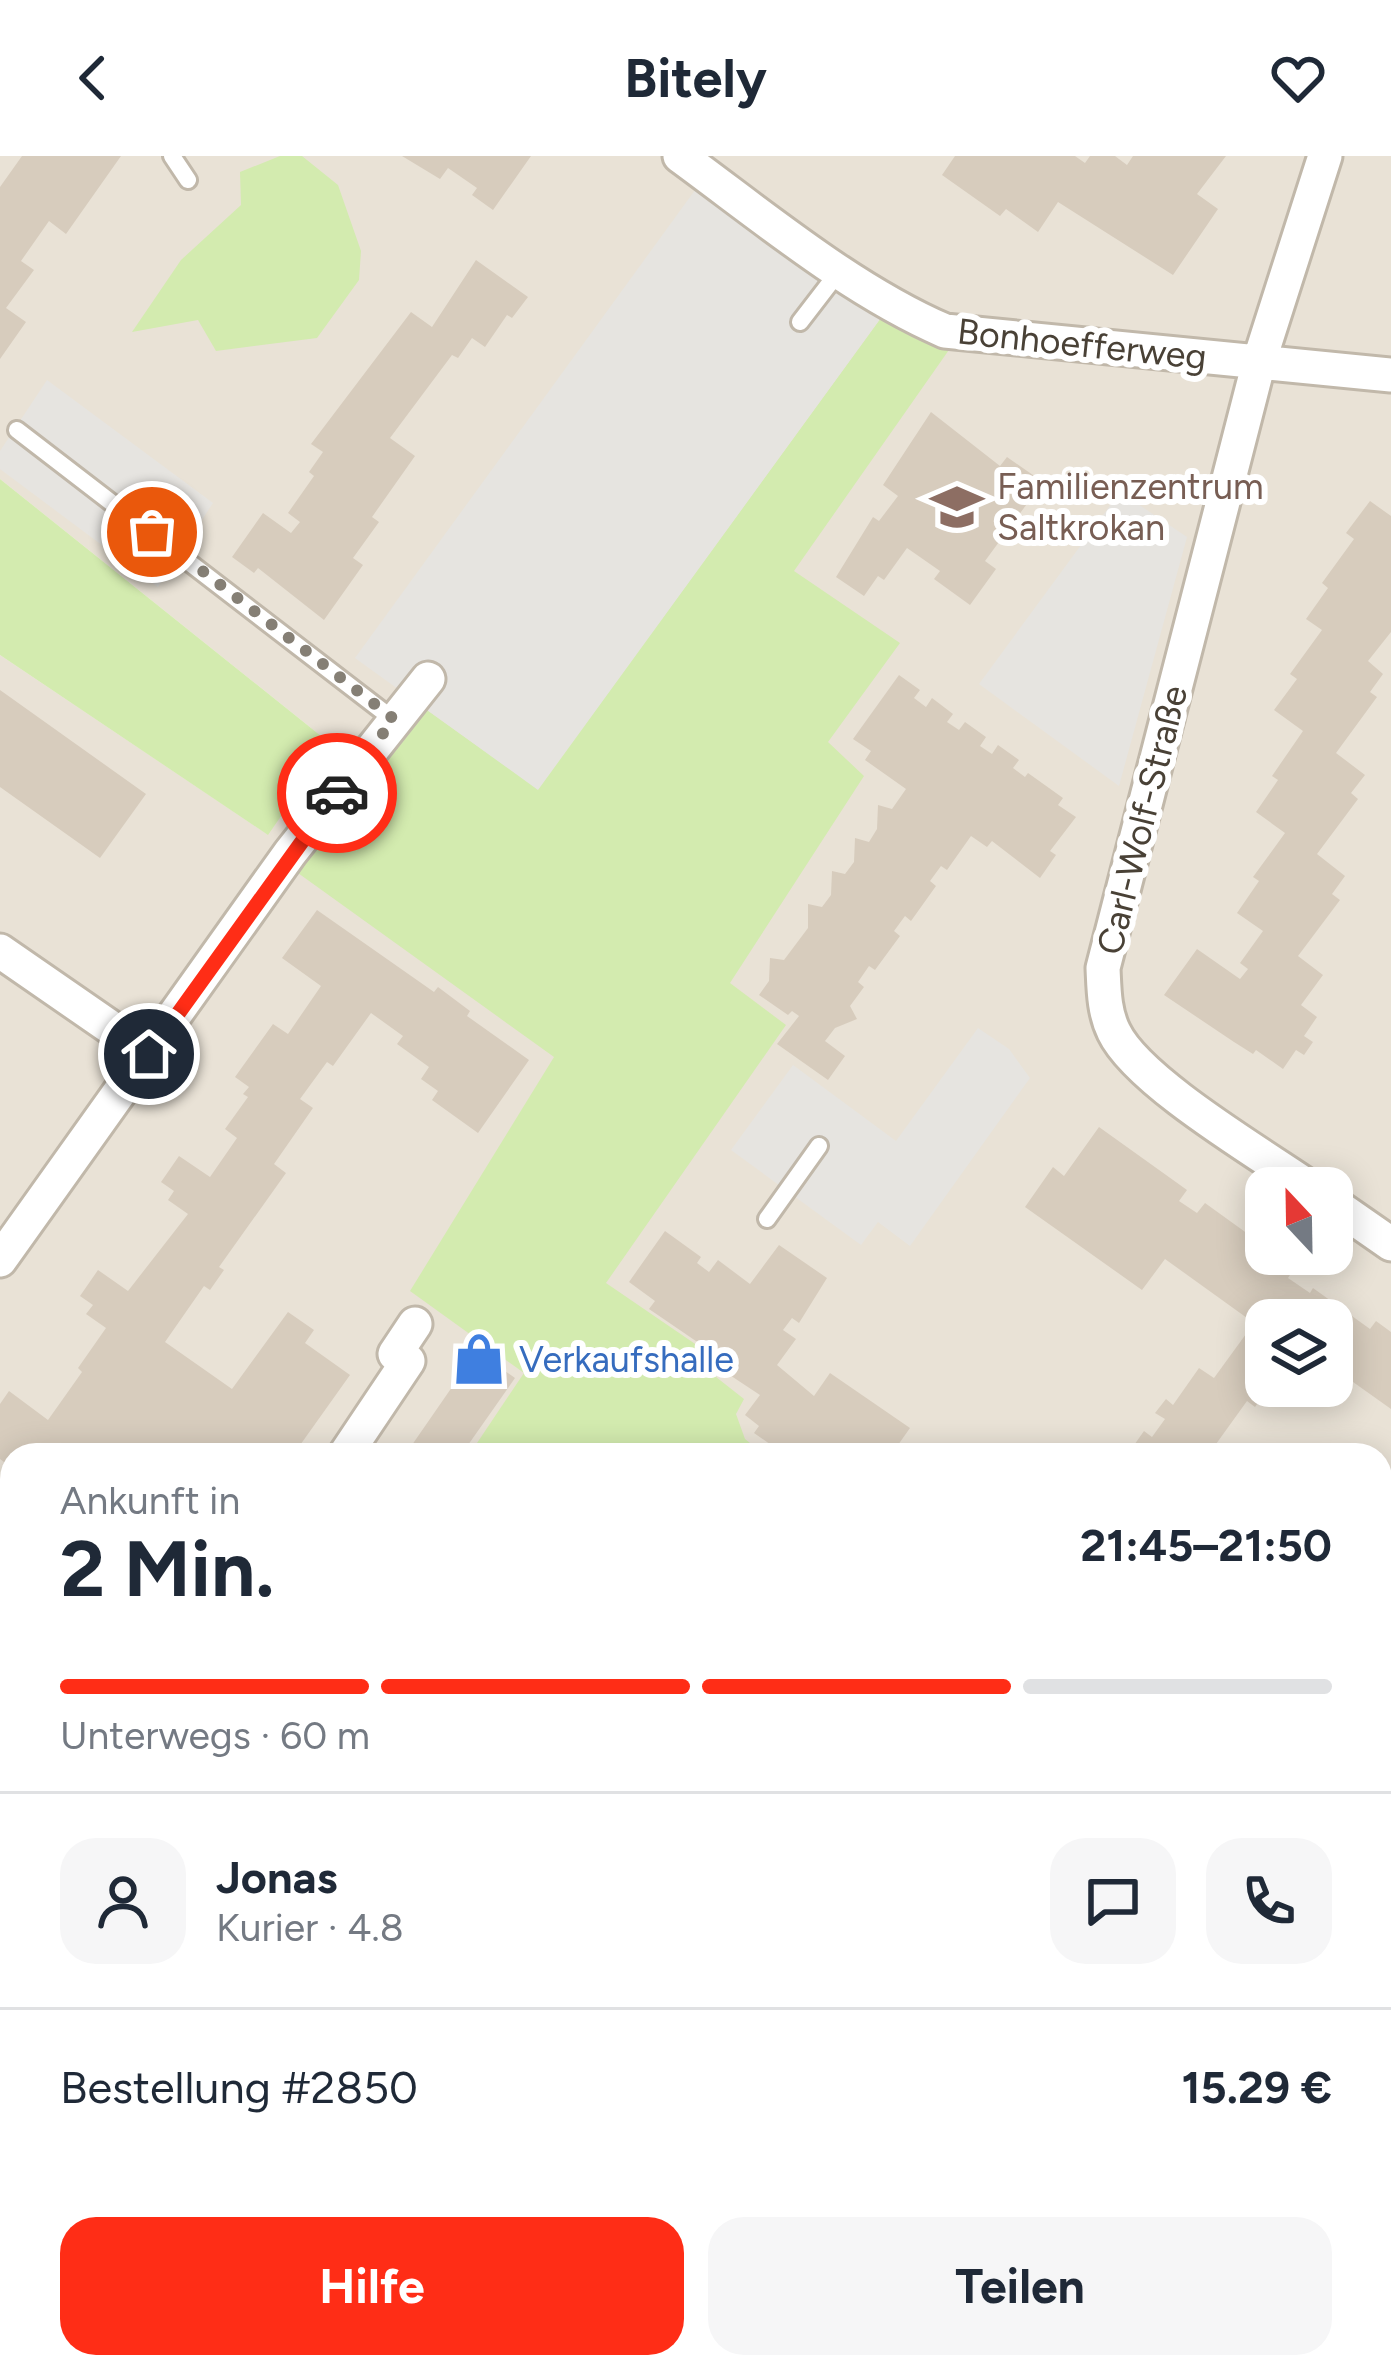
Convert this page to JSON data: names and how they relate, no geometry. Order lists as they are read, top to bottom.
{
  "streets": {
    "street": ["Bonhoefferweg", "Carl-Wolf-Straße"]
  },
  "crossings": [
    ["Bonhoefferweg", "Carl-Wolf-Straße"]
  ],
  "places": {
    "school or university": ["Familienzentrum Saltkrokan"],
    "shop": ["Verkaufshalle"]
  },
  "north": "top",
  "page": {
    "header": "Bitely",
    "heading": ["2 Min.", "Ankunft in", "21:45–21:50"],
    "panel": [
      "Jonas",
      "Kurier · 4.8",
      "Bestellung #2850",
      "15.29 €"
    ],
    "bar": "Unterwegs · 60 m",
    "buttons": ["Hilfe", "Teilen"]
  }
}
